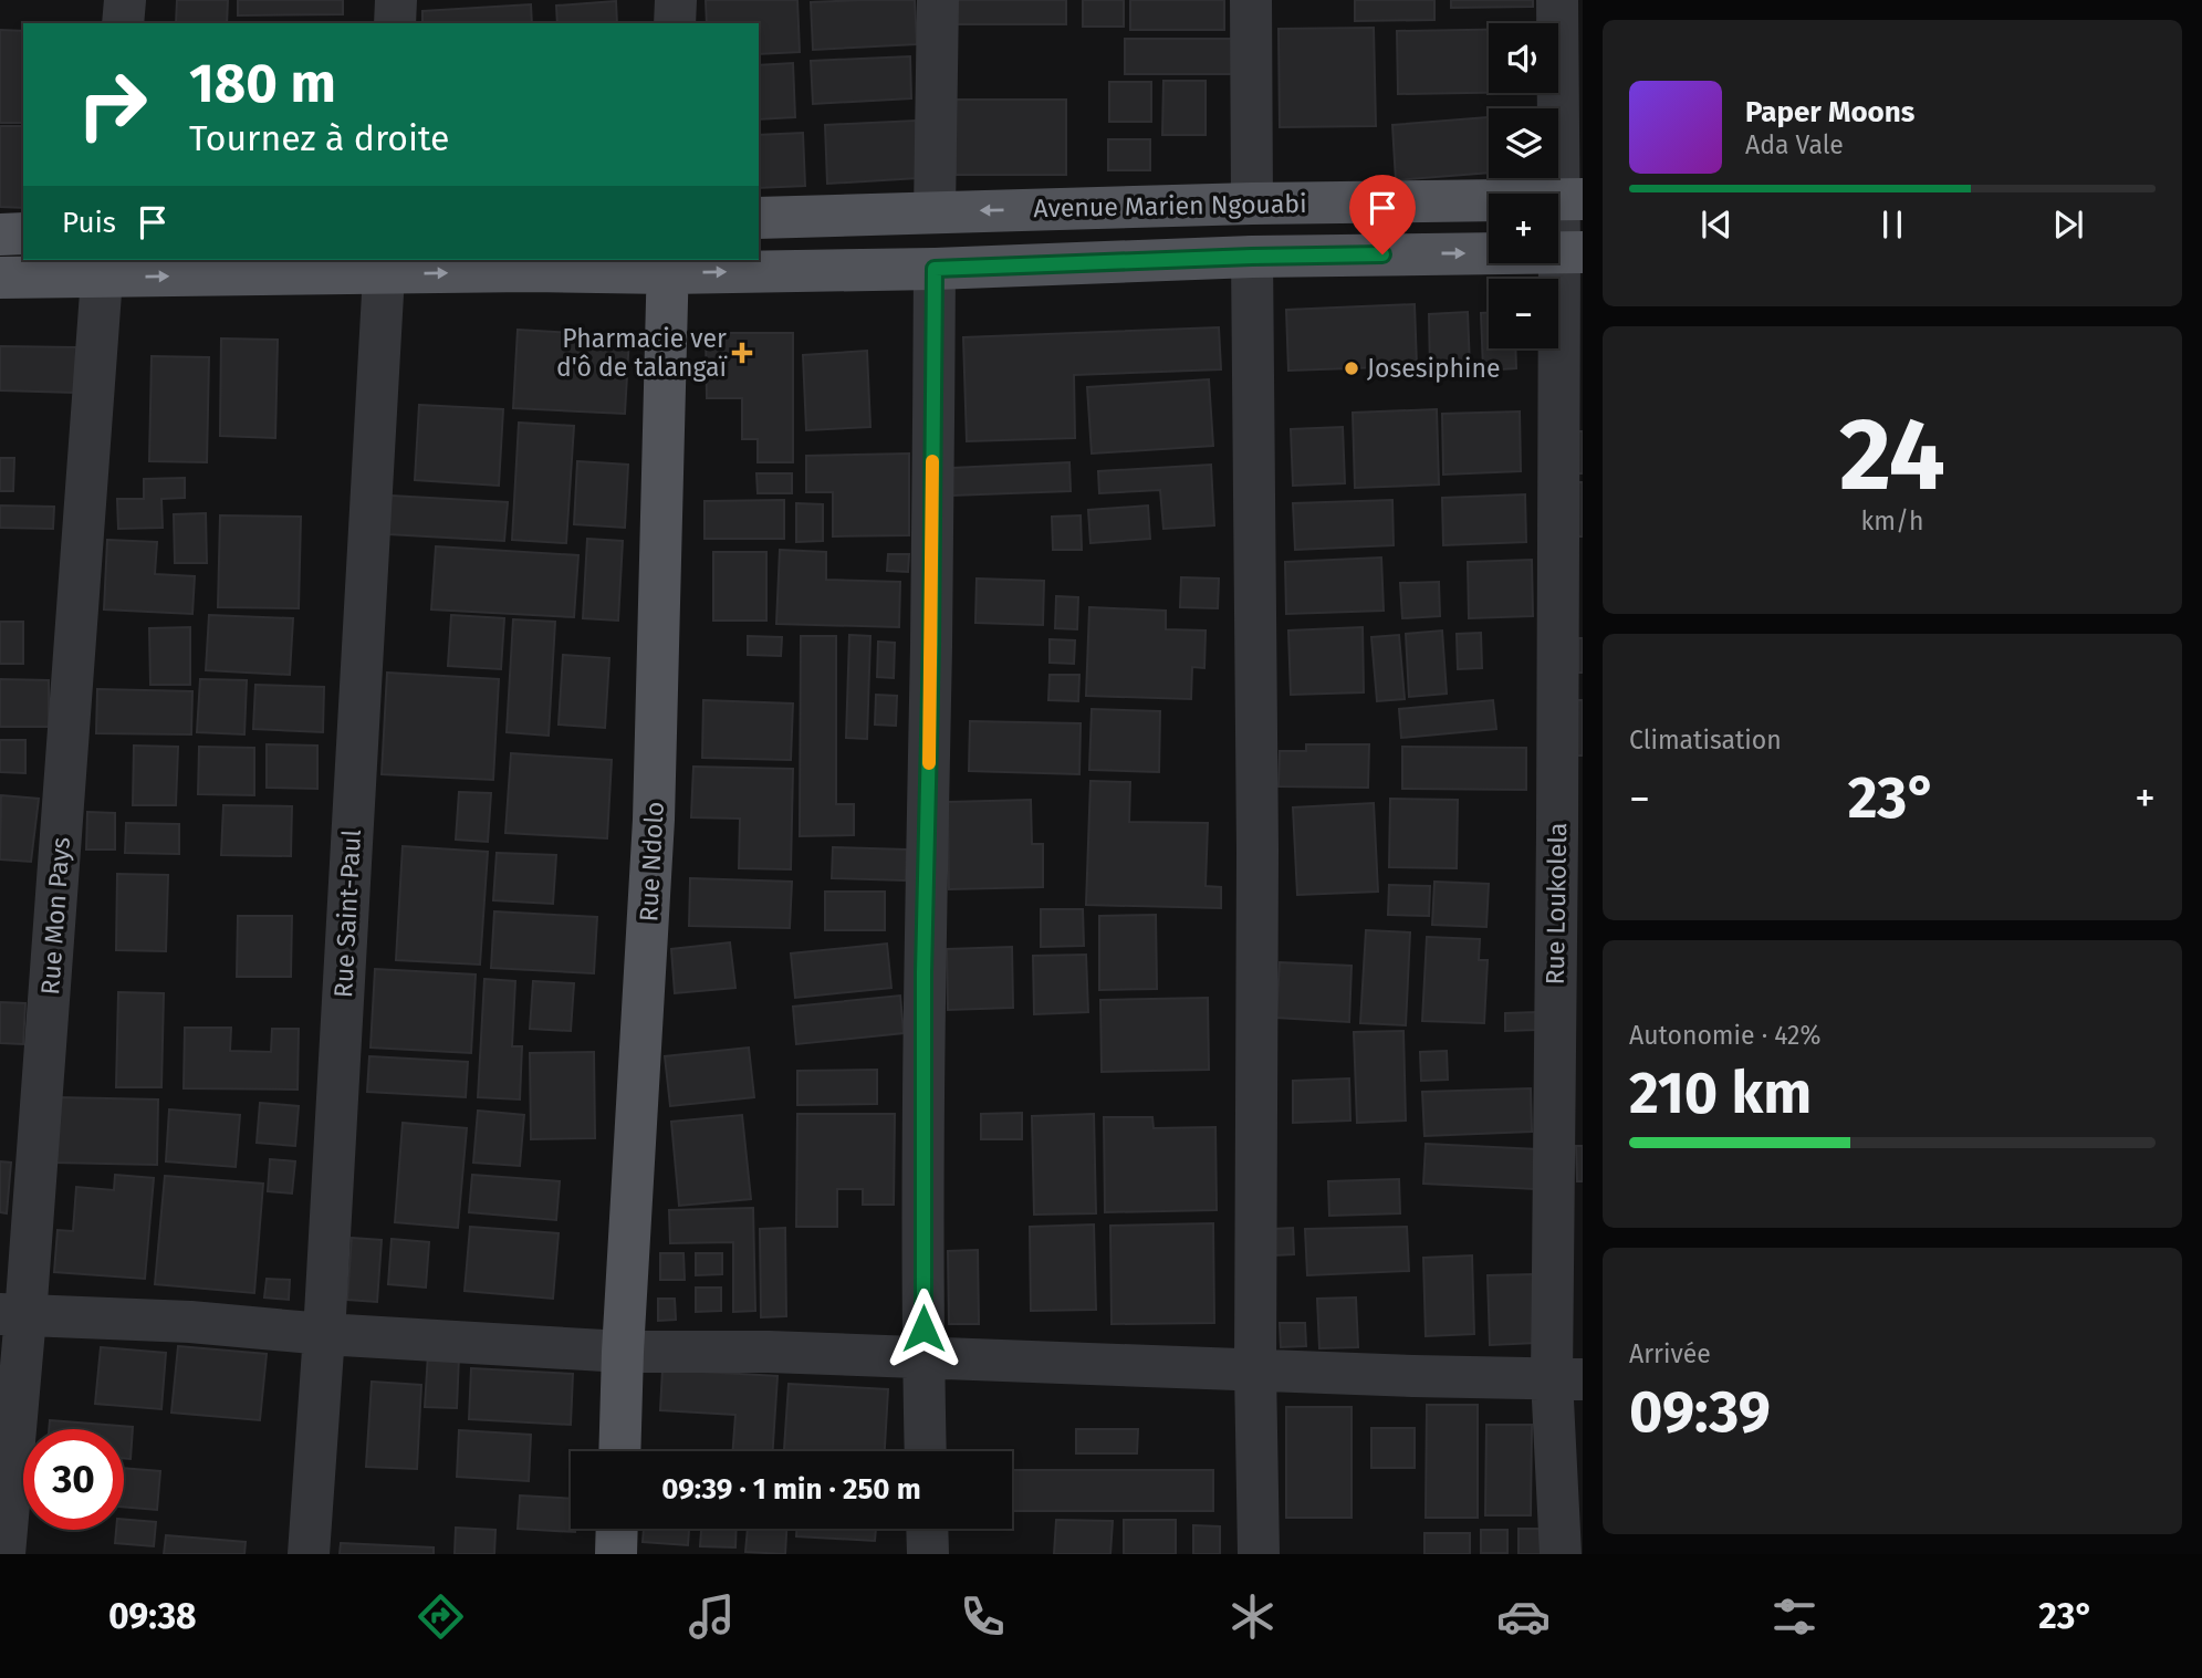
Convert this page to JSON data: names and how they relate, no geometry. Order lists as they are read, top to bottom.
{
  "streets": {
    "main road": ["Avenue Marien Ngouabi", "Rue Ndolo"],
    "street": ["Rue Loukolela", "Rue Saint-Paul", "Rue Mon Pays"]
  },
  "crossings": [
    ["Avenue Marien Ngouabi", "Rue Loukolela"]
  ],
  "places": {
    "health": ["Pharmacie ver d'ô de talangaï"],
    "other": ["Josesiphine"]
  },
  "page": {
    "map_buttons": ["+", "−"],
    "turn": ["180 m", "Tournez à droite"],
    "song": ["Paper Moons", "Ada Vale"],
    "then": "Puis",
    "tile": [
      ["24", "km/h"],
      "Climatisation",
      ["Autonomie · 42%", "210 km"],
      ["Arrivée", "09:39"]
    ],
    "heat": ["−", "23°", "+"],
    "limit": "30",
    "trip": "09:39 · 1 min · 250 m",
    "tabs": ["09:38", "23°"]
  }
}
